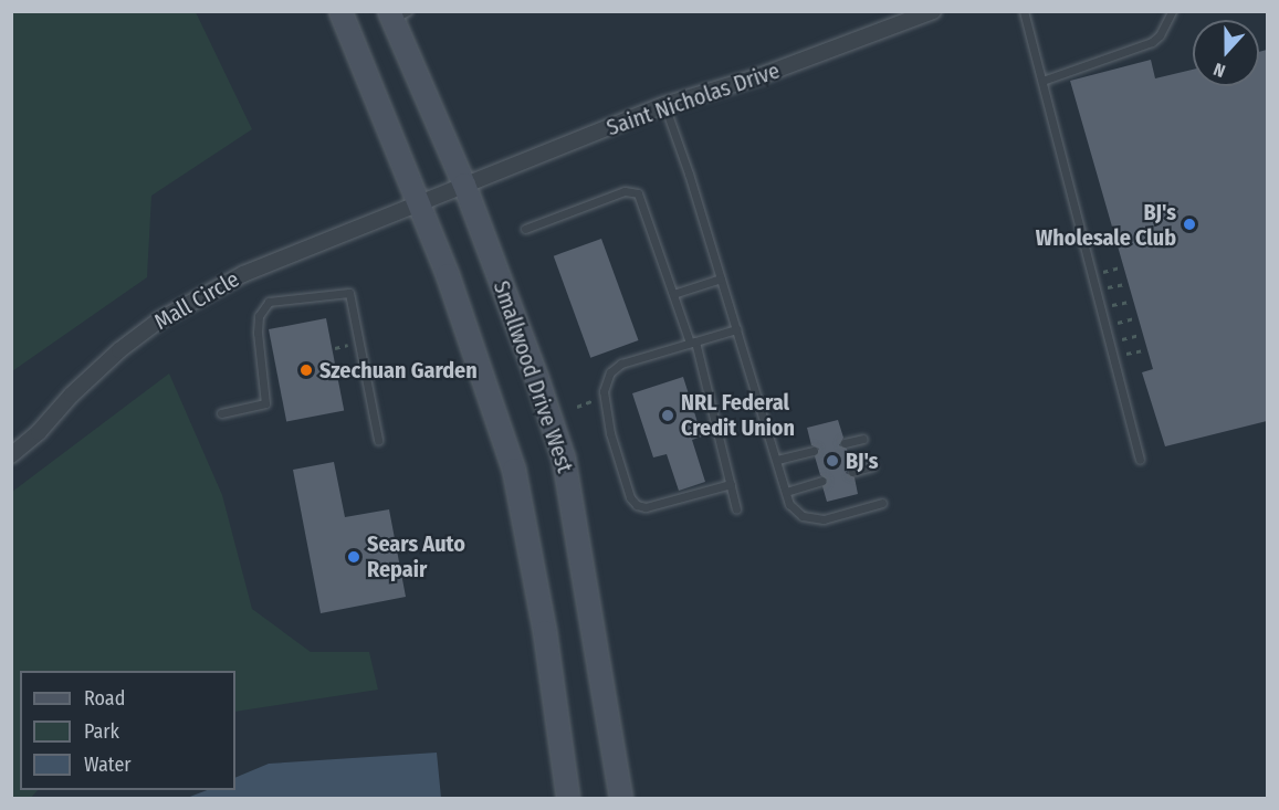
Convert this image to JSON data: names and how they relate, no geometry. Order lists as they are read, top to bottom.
{
  "streets": {
    "main road": ["Smallwood Drive West"],
    "street": ["Saint Nicholas Drive", "Mall Circle"]
  },
  "crossings": [
    ["Saint Nicholas Drive", "Mall Circle"],
    ["Saint Nicholas Drive", "Smallwood Drive West"]
  ],
  "places": [
    "BJ's Wholesale Club",
    "Szechuan Garden",
    "NRL Federal Credit Union",
    "BJ's",
    "Sears Auto Repair"
  ],
  "legend": ["Road", "Park", "Water"],
  "north": "bottom"
}
